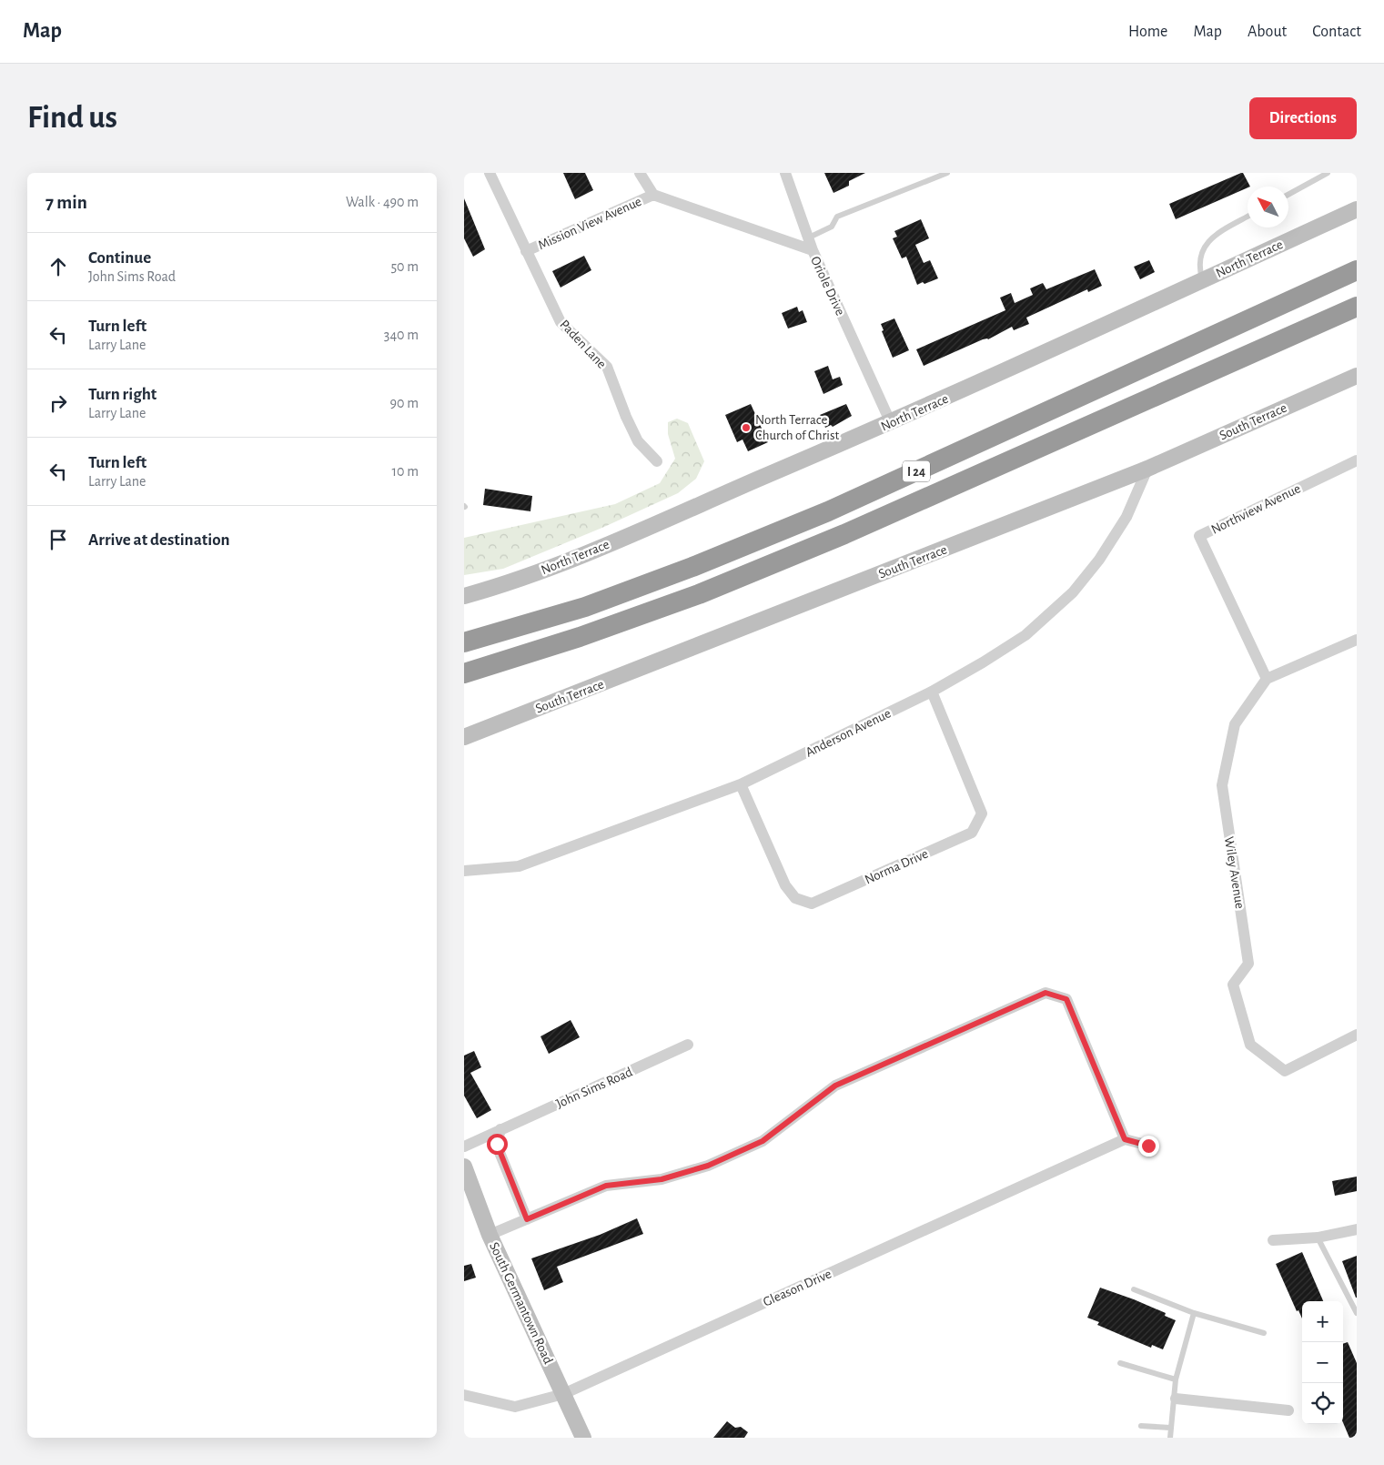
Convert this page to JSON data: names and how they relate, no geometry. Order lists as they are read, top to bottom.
{
  "streets": {
    "highway": ["I 24"],
    "street": [
      "Mission View Avenue",
      "North Terrace",
      "Oriole Drive",
      "Paden Lane",
      "South Terrace",
      "Northview Avenue",
      "Anderson Avenue",
      "Norma Drive",
      "Wiley Avenue",
      "John Sims Road",
      "Gleason Drive",
      "South Germantown Road"
    ]
  },
  "crossings": [
    ["Mission View Avenue", "Oriole Drive"],
    ["Mission View Avenue", "Paden Lane"],
    ["North Terrace", "Oriole Drive"],
    ["South Terrace", "Anderson Avenue"],
    ["Northview Avenue", "Wiley Avenue"],
    ["Anderson Avenue", "Norma Drive"],
    ["Gleason Drive", "South Germantown Road"]
  ],
  "places": ["North Terrace Church of Christ"],
  "north": "top left",
  "page": {
    "header": "Map",
    "nav": [
      "Home",
      "Map",
      "About",
      "Contact"
    ],
    "buttons": "Directions",
    "title": "Find us",
    "heading": ["7 min", "Walk · 490 m"],
    "list": [
      ["Continue", "John Sims Road", "50 m"],
      ["Turn left", "Larry Lane", "340 m"],
      ["Turn right", "Larry Lane", "90 m"],
      ["Turn left", "Larry Lane", "10 m"],
      "Arrive at destination"
    ],
    "map_buttons": ["+", "−"]
  }
}
